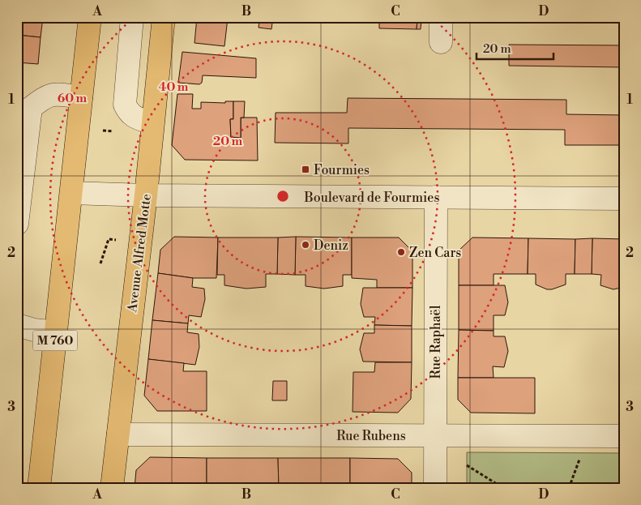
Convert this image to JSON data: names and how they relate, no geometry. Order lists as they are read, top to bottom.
{
  "streets": {
    "main road": ["Avenue Alfred Motte", "M 760"],
    "street": ["Boulevard de Fourmies", "Rue Raphaël", "Rue Rubens"]
  },
  "crossings": [
    ["Boulevard de Fourmies", "Avenue Alfred Motte"],
    ["Boulevard de Fourmies", "M 760"],
    ["Boulevard de Fourmies", "Rue Raphaël"],
    ["Avenue Alfred Motte", "Rue Rubens"],
    ["Rue Raphaël", "Rue Rubens"]
  ],
  "places": {
    "transit": ["Fourmies"],
    "other": ["Deniz", "Zen Cars"]
  },
  "scale_bar": "20 m",
  "grid": {
    "columns": [
      "A",
      "B",
      "C",
      "D"
    ],
    "rows": ["1", "2", "3"]
  },
  "rings": ["40 m", "60 m", "20 m"]
}
